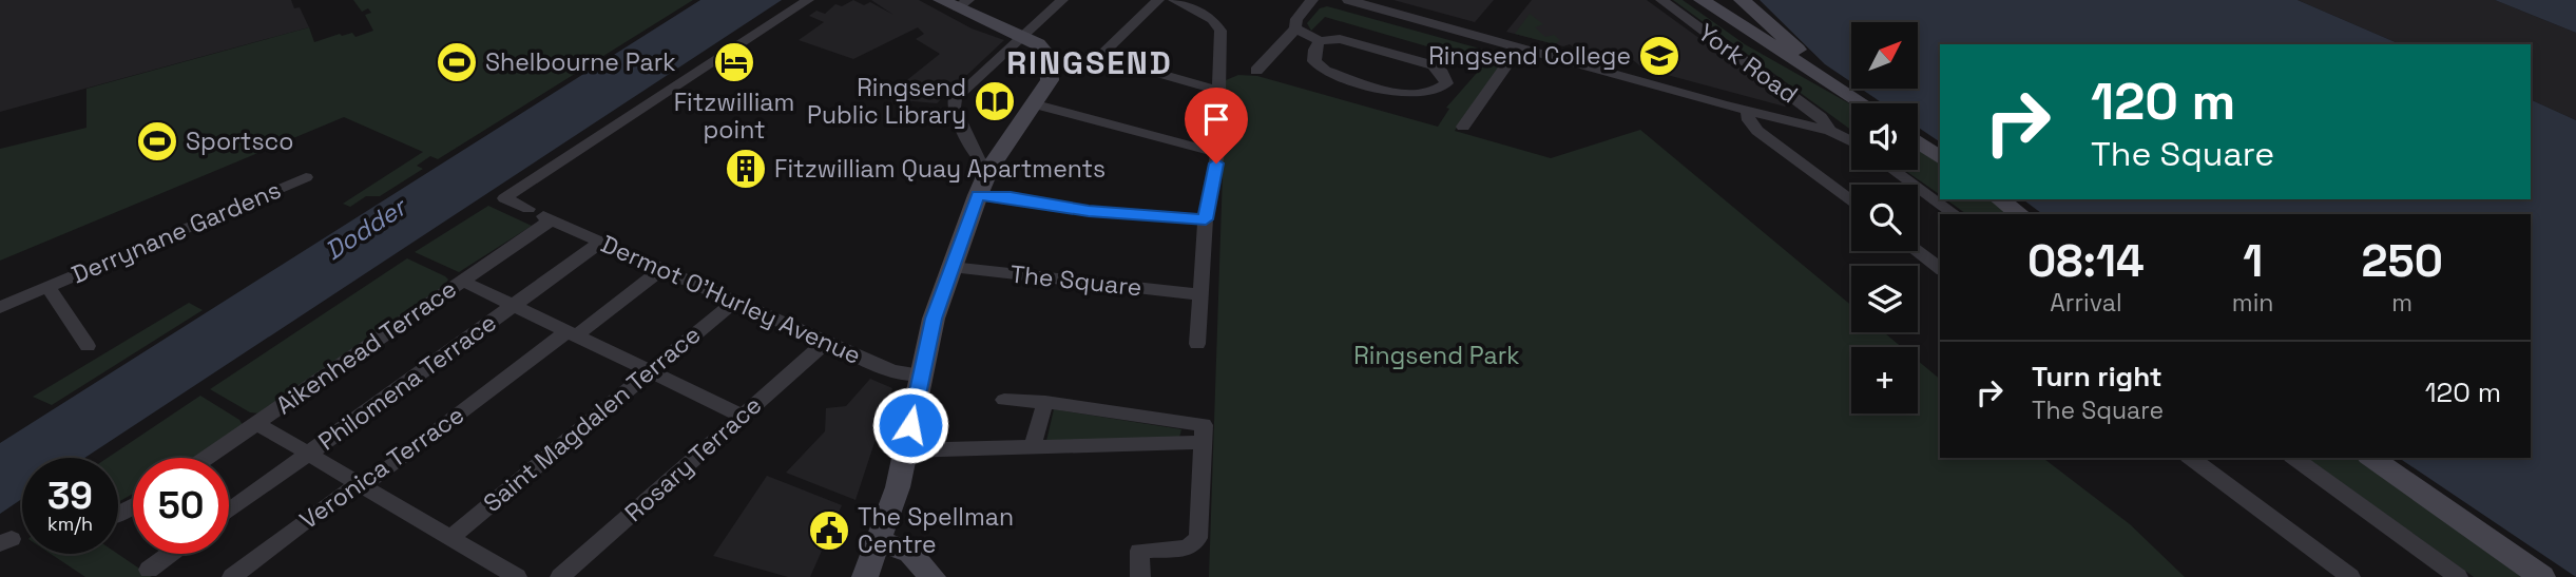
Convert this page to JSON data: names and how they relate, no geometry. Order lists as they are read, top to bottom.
{
  "streets": {
    "street": [
      "York Road",
      "Derrynane Gardens",
      "The Square",
      "Dermot O'Hurley Avenue",
      "Aikenhead Terrace",
      "Philomena Terrace",
      "Saint Magdalen Terrace",
      "Rosary Terrace",
      "Veronica Terrace"
    ]
  },
  "crossings": [
    ["Dermot O'Hurley Avenue", "Aikenhead Terrace"],
    ["Dermot O'Hurley Avenue", "Philomena Terrace"],
    ["Dermot O'Hurley Avenue", "Saint Magdalen Terrace"],
    ["Dermot O'Hurley Avenue", "Rosary Terrace"],
    ["Dermot O'Hurley Avenue", "Veronica Terrace"]
  ],
  "districts": ["RINGSEND"],
  "water": ["Dodder"],
  "parks": ["Ringsend Park"],
  "places": {
    "school or university": ["Ringsend College"],
    "sports": ["Shelbourne Park", "Sportsco"],
    "hotel": ["Fitzwilliam point"],
    "library": ["Ringsend Public Library"],
    "building": ["Fitzwilliam Quay Apartments"],
    "public building": ["The Spellman Centre"]
  },
  "north": "top right",
  "page": {
    "map_buttons": "+",
    "turn": ["120 m", "The Square"],
    "eta": [
      "08:14",
      "Arrival",
      "1",
      "min",
      "250",
      "m"
    ],
    "list": [
      {
        "name": "Turn right",
        "note": "The Square",
        "value": "120 m"
      }
    ],
    "speed": "39 km/h",
    "limit": "50"
  }
}
